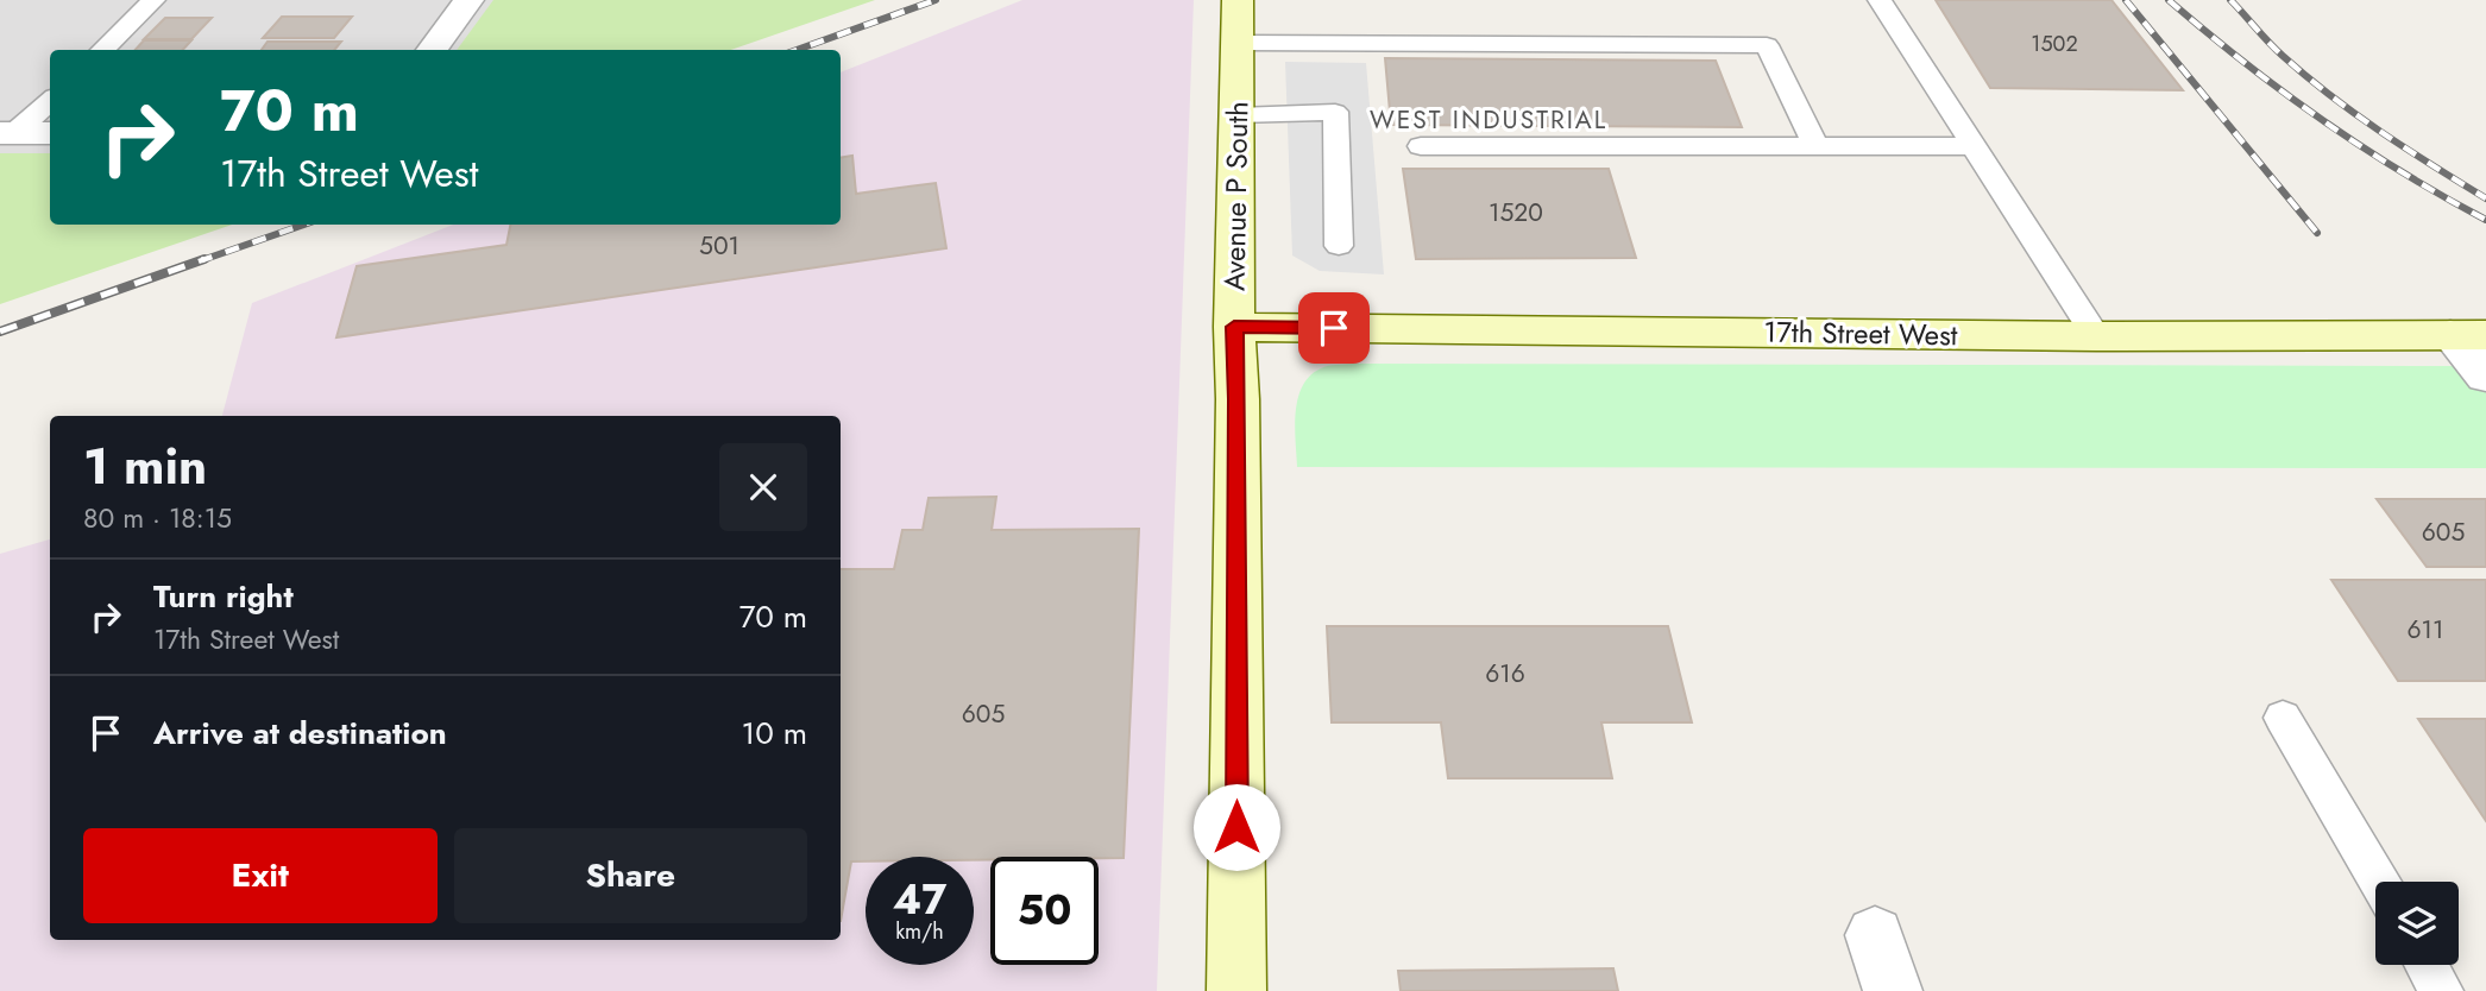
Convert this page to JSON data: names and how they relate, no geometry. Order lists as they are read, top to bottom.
{
  "streets": {
    "main road": ["Avenue P South", "17th Street West"]
  },
  "crossings": [
    ["Avenue P South", "17th Street West"]
  ],
  "districts": ["WEST INDUSTRIAL"],
  "house_numbers": [
    "1502",
    "1520",
    "501",
    "605",
    "611",
    "616",
    "605"
  ],
  "page": {
    "turn": ["70 m", "17th Street West"],
    "heading": ["1 min", "80 m · 18:15"],
    "list": [
      {
        "name": "Turn right",
        "note": "17th Street West",
        "value": "70 m"
      },
      {
        "name": "Arrive at destination",
        "value": "10 m"
      }
    ],
    "buttons": ["Exit", "Share"],
    "speed": "47 km/h",
    "limit": "50"
  }
}
